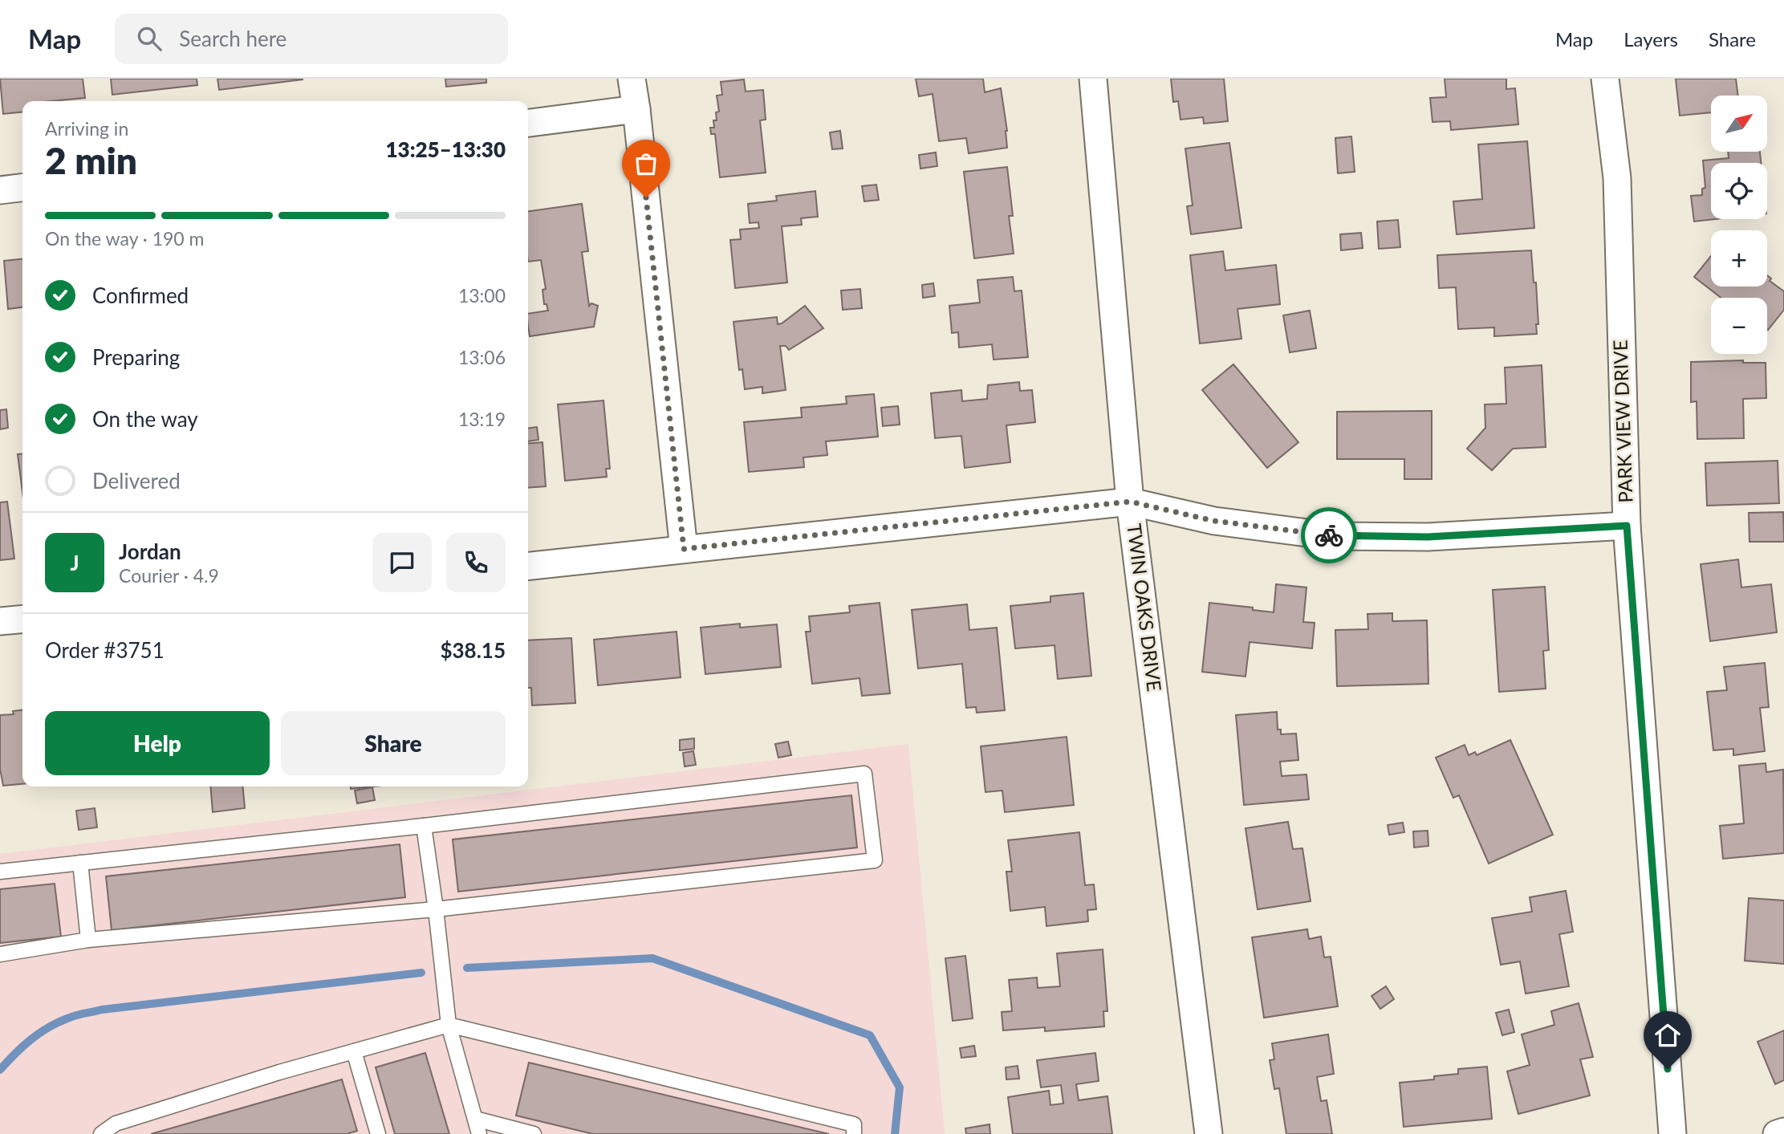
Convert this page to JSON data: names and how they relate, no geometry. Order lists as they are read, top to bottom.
{
  "streets": {
    "street": ["PARK VIEW DRIVE", "TWIN OAKS DRIVE"]
  },
  "north": "top right",
  "page": {
    "header": "Map",
    "search": "Search here",
    "nav": ["Map", "Layers", "Share"],
    "map_buttons": ["+", "−"],
    "heading": ["2 min", "Arriving in", "13:25–13:30"],
    "panel": [
      "Jordan",
      "Courier · 4.9",
      "Order #3751",
      "$38.15"
    ],
    "bar": "On the way · 190 m",
    "list": [
      ["Confirmed", "13:00"],
      ["Preparing", "13:06"],
      ["On the way", "13:19"],
      "Delivered"
    ],
    "round": "J",
    "buttons": ["Help", "Share"]
  }
}
